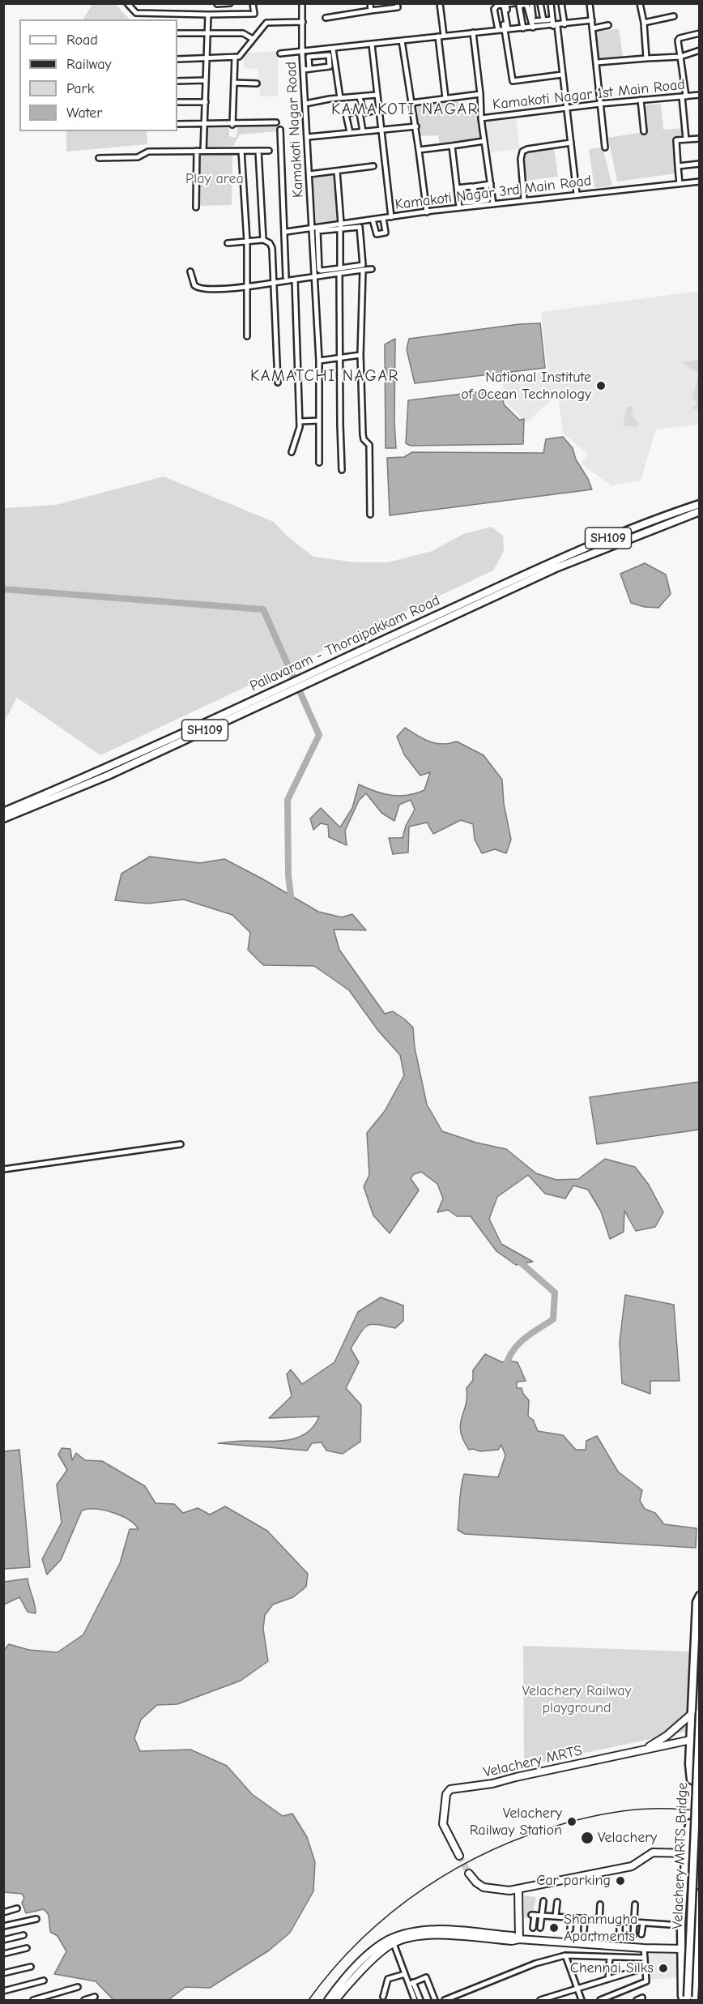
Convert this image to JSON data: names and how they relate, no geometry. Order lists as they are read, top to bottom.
{
  "streets": {
    "main road": ["SH109", "Pallavaram - Thoraipakkam Road", "Velachery MRTS Bridge"],
    "street": [
      "Kamakoti Nagar 1st Main Road",
      "Kamakoti Nagar Road",
      "Kamakoti Nagar 3rd Main Road",
      "Velachery MRTS"
    ]
  },
  "crossings": [
    ["Kamakoti Nagar Road", "Kamakoti Nagar 3rd Main Road"]
  ],
  "districts": ["KAMAKOTI NAGAR", "KAMATCHI NAGAR"],
  "parks": ["Play area", "Velachery Railway playground"],
  "places": [
    "National Institute of Ocean Technology",
    "Velachery Railway Station",
    "Velachery",
    "Car parking",
    "Shanmugha Apartments",
    "Chennai Silks"
  ],
  "legend": [
    "Road",
    "Railway",
    "Park",
    "Water"
  ]
}
